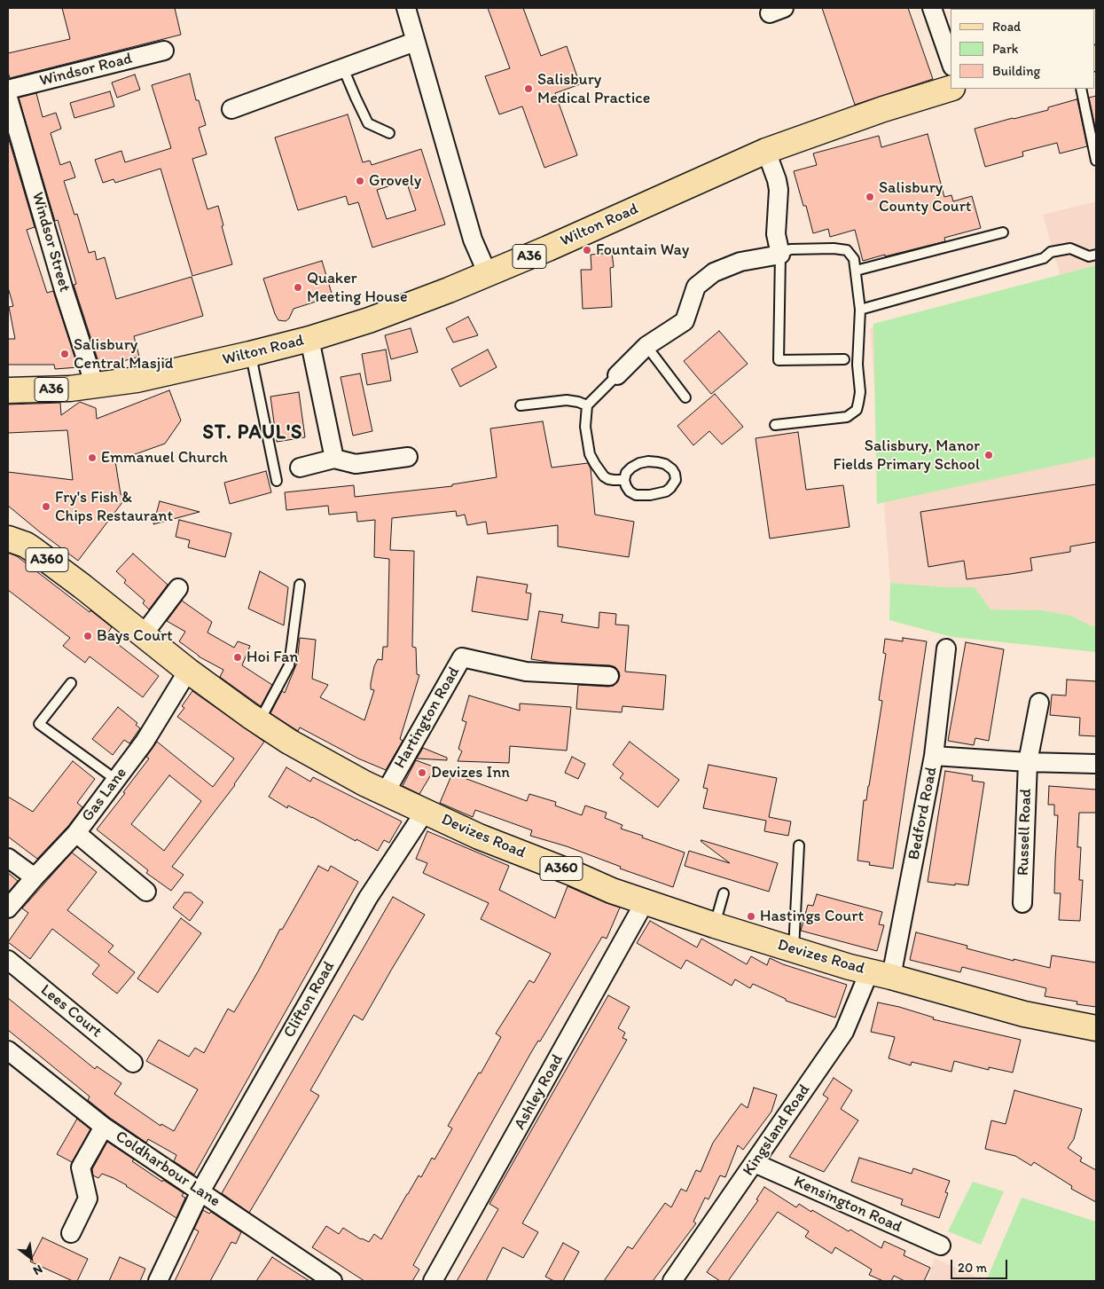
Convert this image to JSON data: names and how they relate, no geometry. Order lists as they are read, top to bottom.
{
  "streets": {
    "main road": [
      "Wilton Road",
      "A36",
      "A360",
      "Devizes Road"
    ],
    "street": [
      "Windsor Road",
      "Windsor Street",
      "Hartington Road",
      "Gas Lane",
      "Bedford Road",
      "Russell Road",
      "Clifton Road",
      "Lees Court",
      "Ashley Road",
      "Kingsland Road",
      "Coldharbour Lane",
      "Kensington Road"
    ]
  },
  "crossings": [
    ["Wilton Road", "Windsor Street"],
    ["Hartington Road", "Devizes Road"],
    ["Gas Lane", "Devizes Road"],
    ["Bedford Road", "Devizes Road"],
    ["Bedford Road", "Kingsland Road"],
    ["Devizes Road", "Clifton Road"],
    ["Devizes Road", "Ashley Road"],
    ["Devizes Road", "Kingsland Road"],
    ["Clifton Road", "Coldharbour Lane"],
    ["Kingsland Road", "Kensington Road"]
  ],
  "districts": ["ST. PAUL'S"],
  "places": [
    "Salisbury Medical Practice",
    "Grovely",
    "Salisbury County Court",
    "Fountain Way",
    "Quaker Meeting House",
    "Salisbury Central Masjid",
    "Salisbury, Manor Fields Primary School",
    "Emmanuel Church",
    "Fry's Fish & Chips Restaurant",
    "Bays Court",
    "Hoi Fan",
    "Devizes Inn",
    "Hastings Court"
  ],
  "legend": ["Road", "Park", "Building"],
  "scale_bar": "20 m",
  "north": "bottom right"
}
